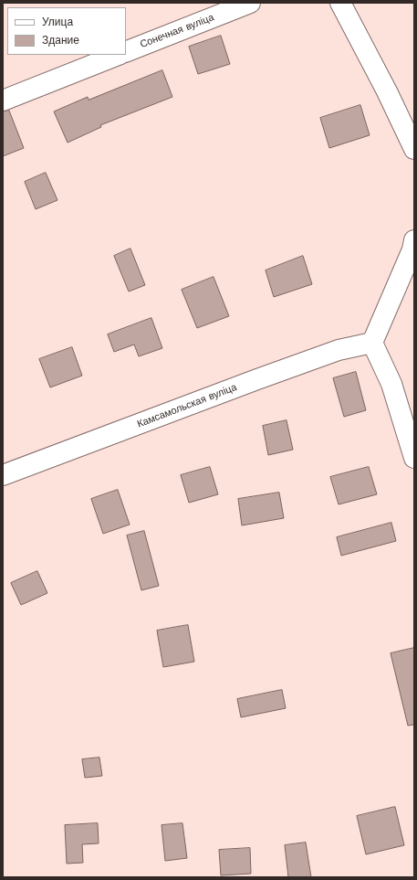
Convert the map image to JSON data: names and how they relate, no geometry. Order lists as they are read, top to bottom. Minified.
{"streets":{"street":["Сонечная вуліца","Камсамольская вуліца"]},"legend":["Улица","Здание"]}
